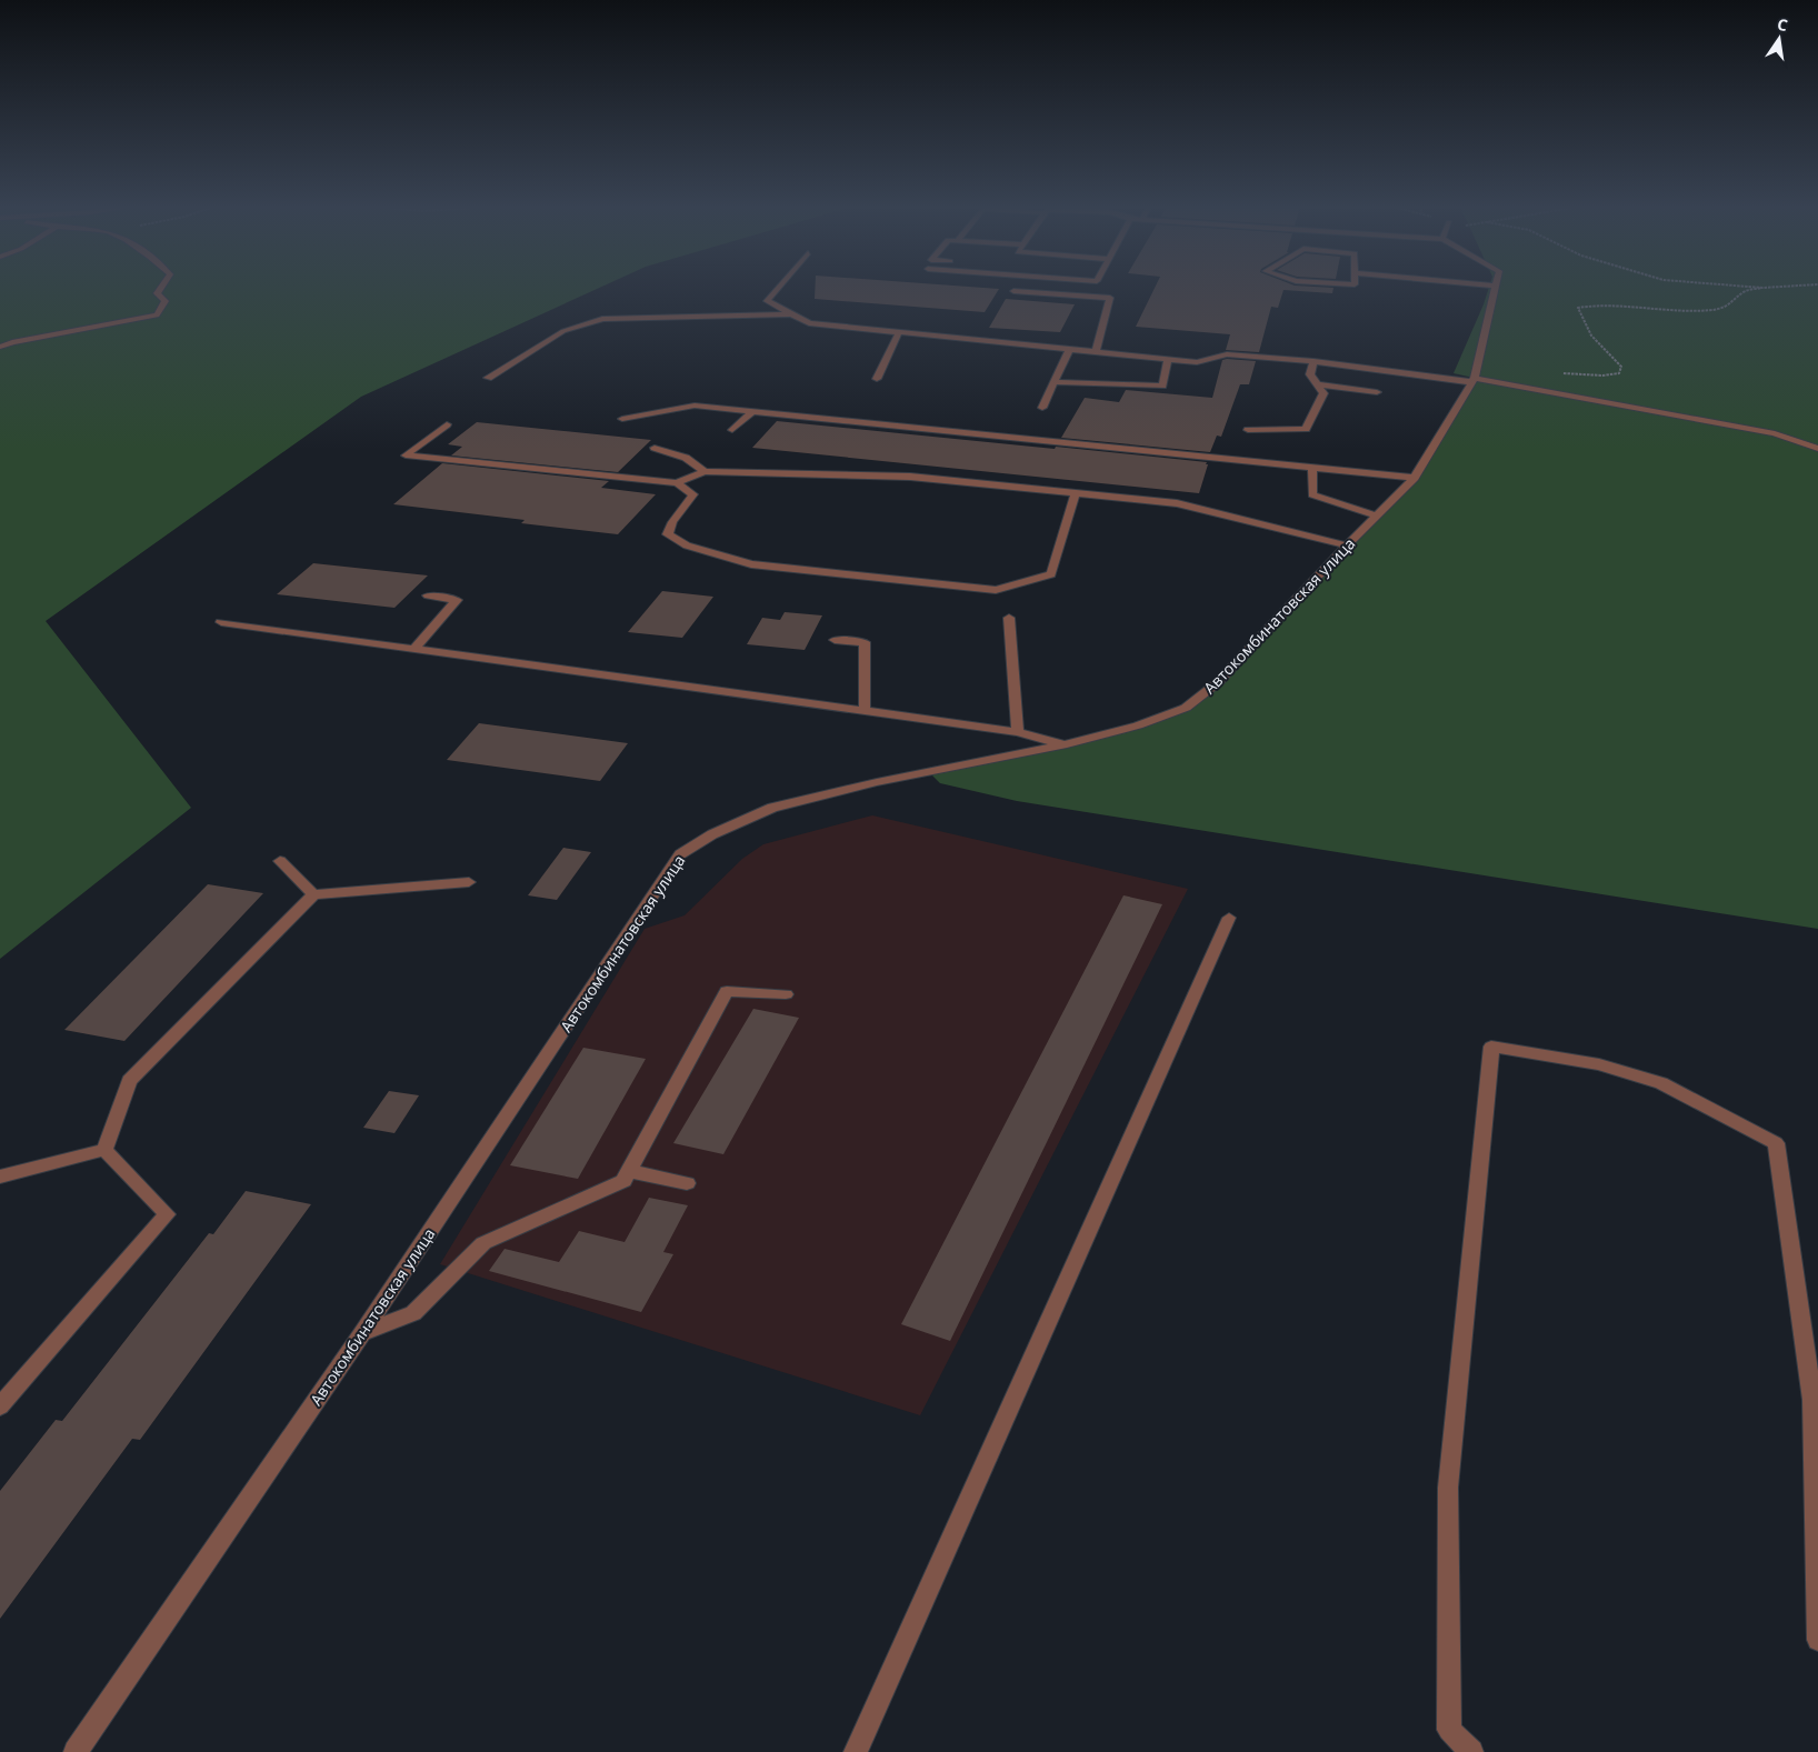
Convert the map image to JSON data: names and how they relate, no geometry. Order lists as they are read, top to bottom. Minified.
{"streets":{"street":["Автокомбинатовская улица"]},"north":"top"}
